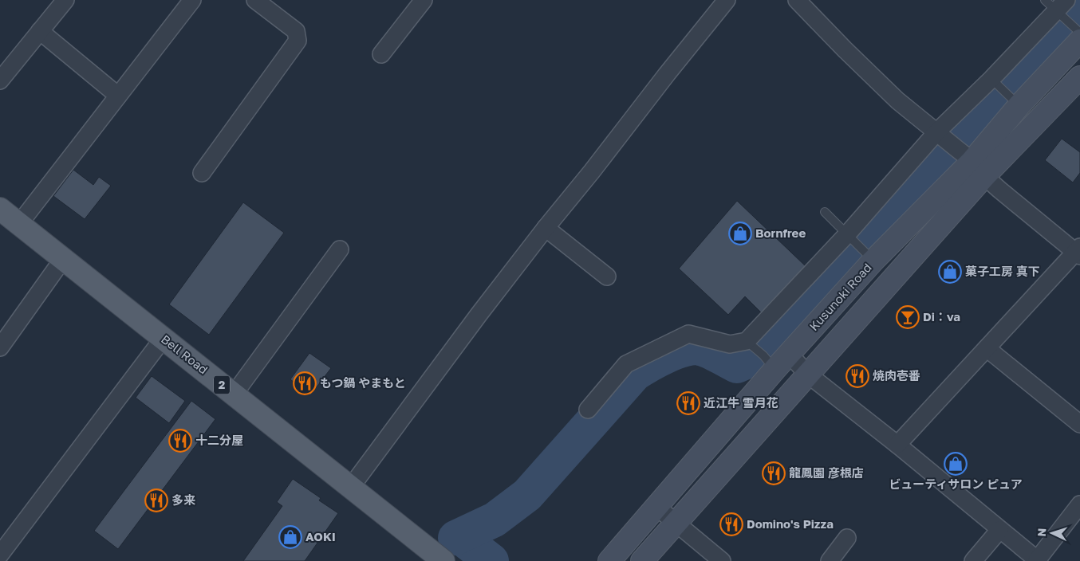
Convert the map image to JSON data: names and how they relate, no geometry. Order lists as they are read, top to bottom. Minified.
{"streets":{"main road":["Kusunoki Road","Bell Road","2"]},"places":{"shop":["Bornfree","菓子工房 真下","ビューティサロン ピュア","AOKI"],"bar":["Di：va"],"restaurant":["焼肉壱番","もつ鍋 やまもと","近江牛 雪月花","十二分屋","龍鳳園 彦根店","多来","Domino's Pizza"]},"north":"left"}
